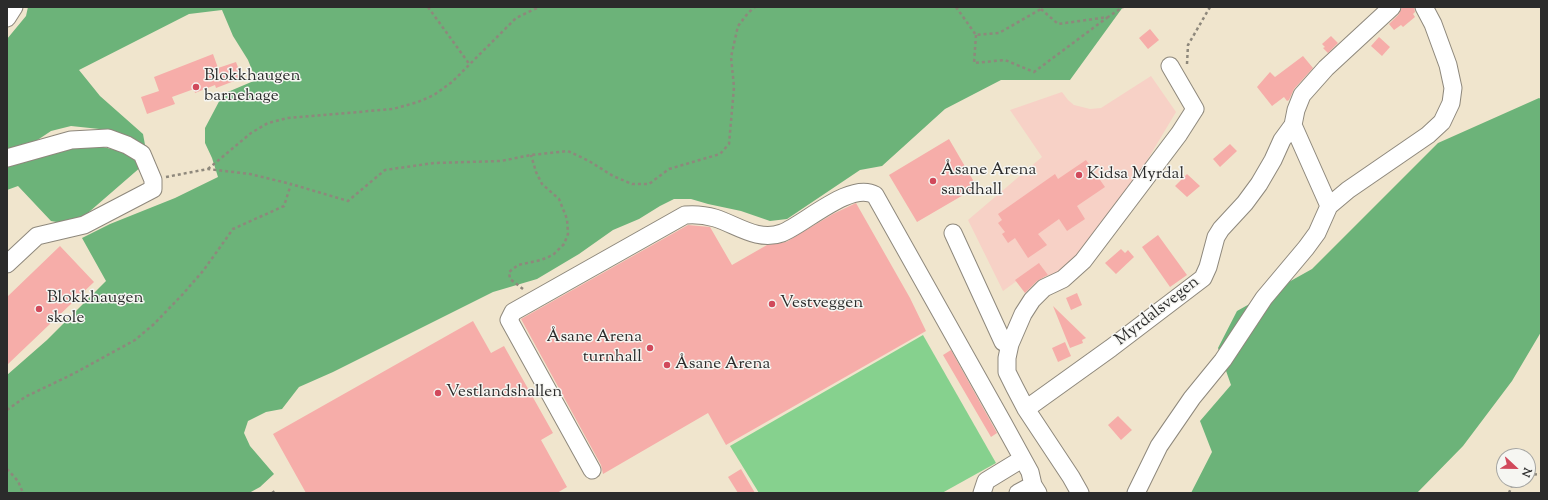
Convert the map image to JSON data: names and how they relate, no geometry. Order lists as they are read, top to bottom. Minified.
{"streets":{"street":["Myrdalsvegen"]},"places":["Blokkhaugen barnehage","Kidsa Myrdal","Åsane Arena sandhall","Vestveggen","Blokkhaugen skole","Åsane Arena turnhall","Åsane Arena","Vestlandshallen"],"north":"right"}
